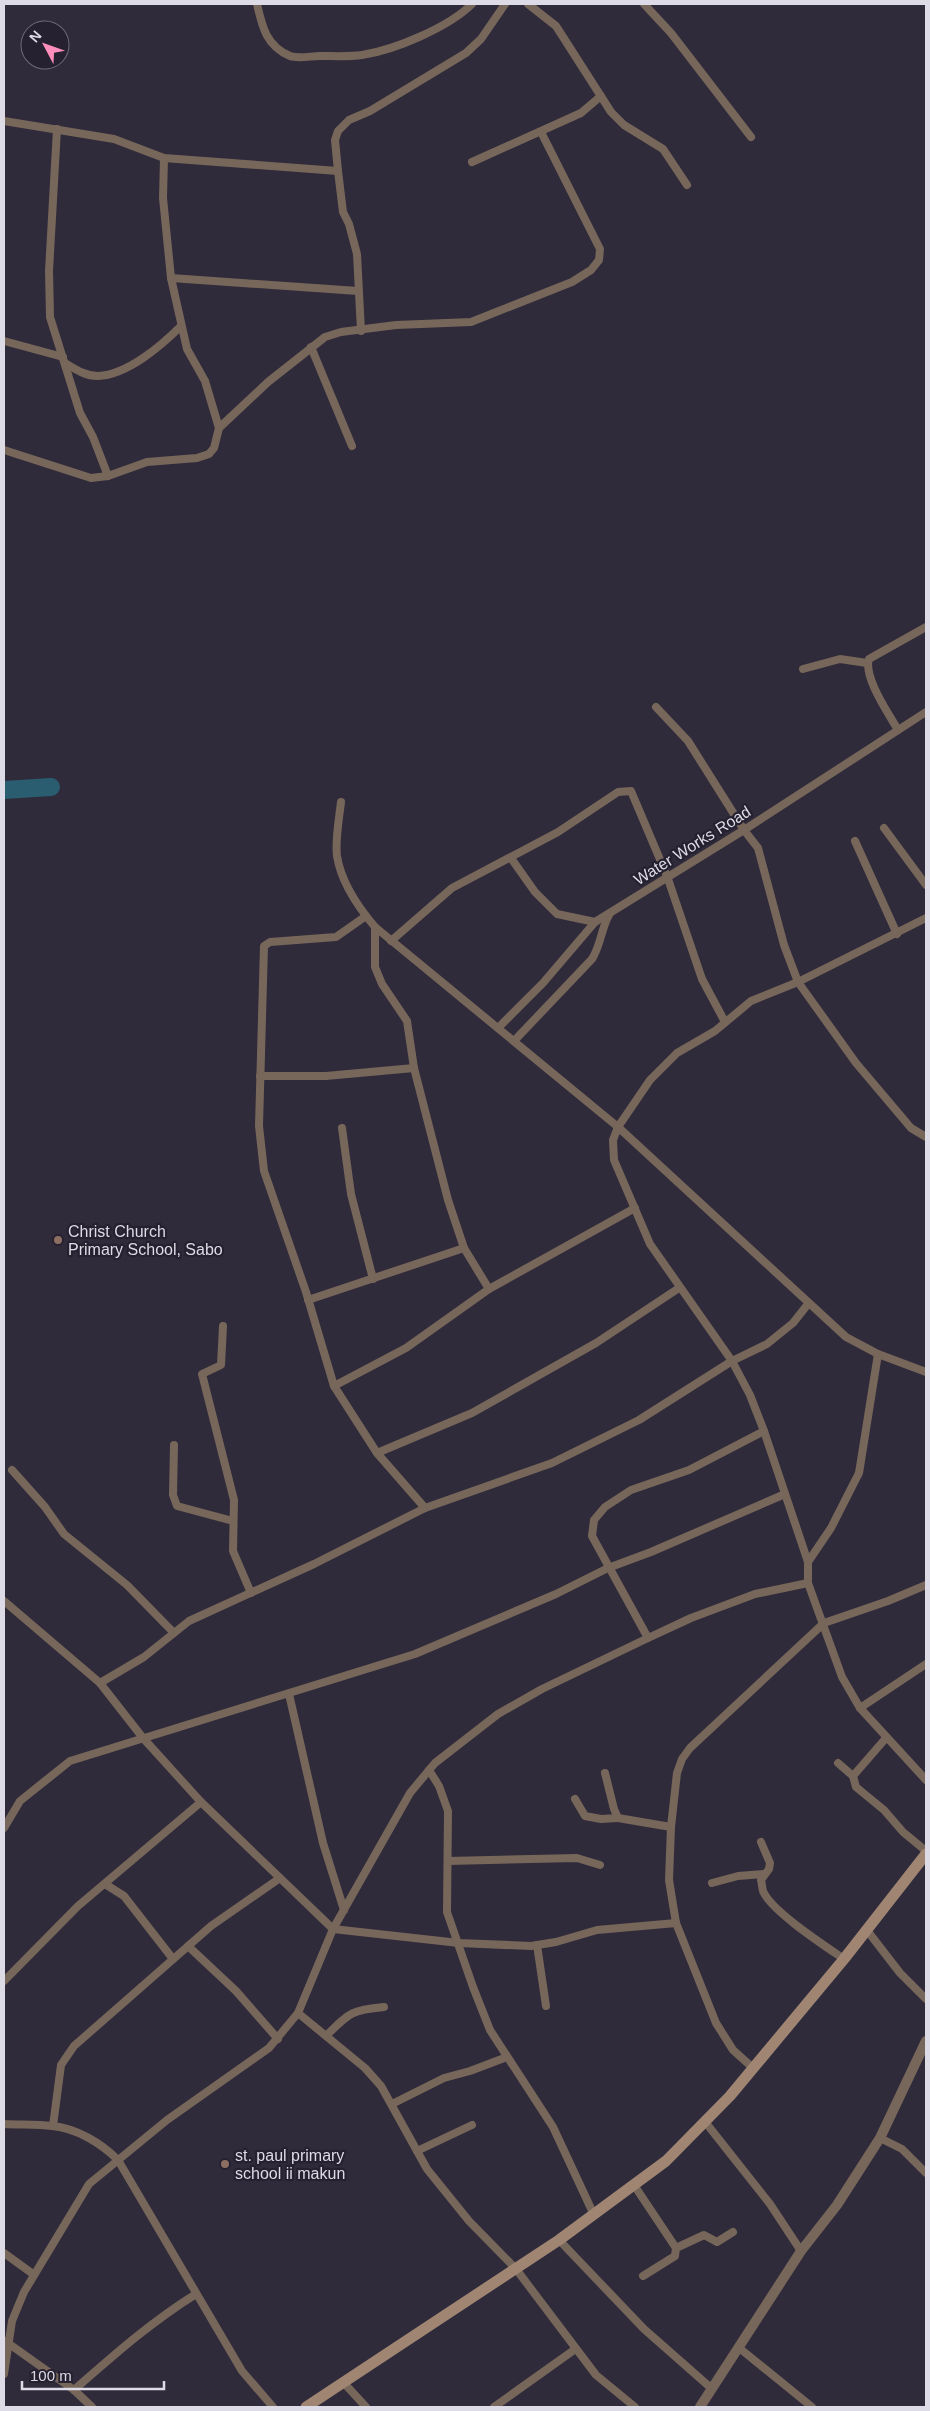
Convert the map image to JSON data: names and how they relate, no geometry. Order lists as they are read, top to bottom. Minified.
{"streets":{"street":["Water Works Road"]},"places":["Christ Church Primary School, Sabo","st. paul primary school ii makun"],"scale_bar":"100 m","north":"top left"}
